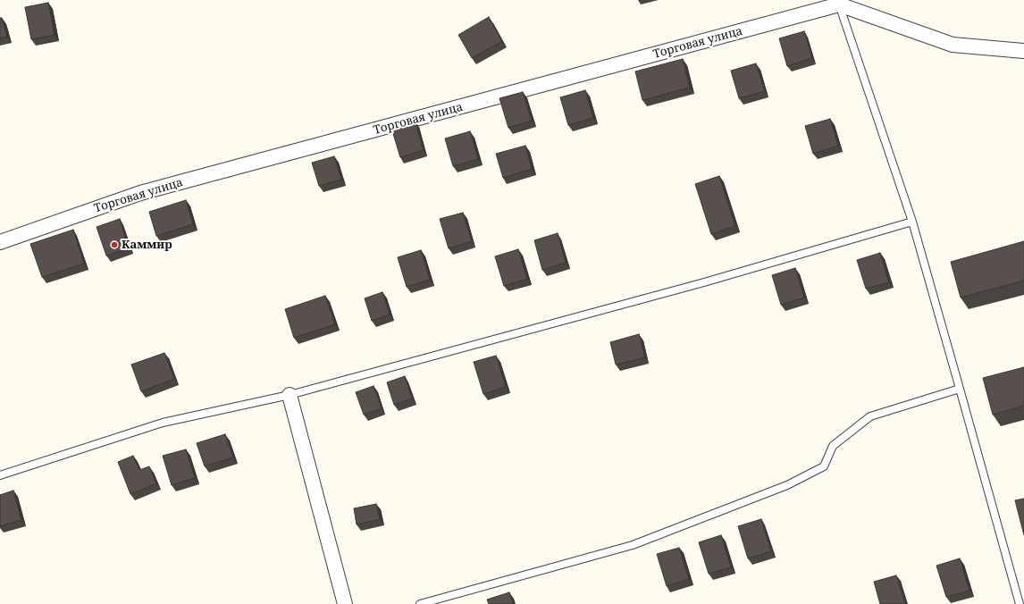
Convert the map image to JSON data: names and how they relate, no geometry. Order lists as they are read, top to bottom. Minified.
{"streets":{"street":["Торговая улица"]},"places":["Каммир"]}
